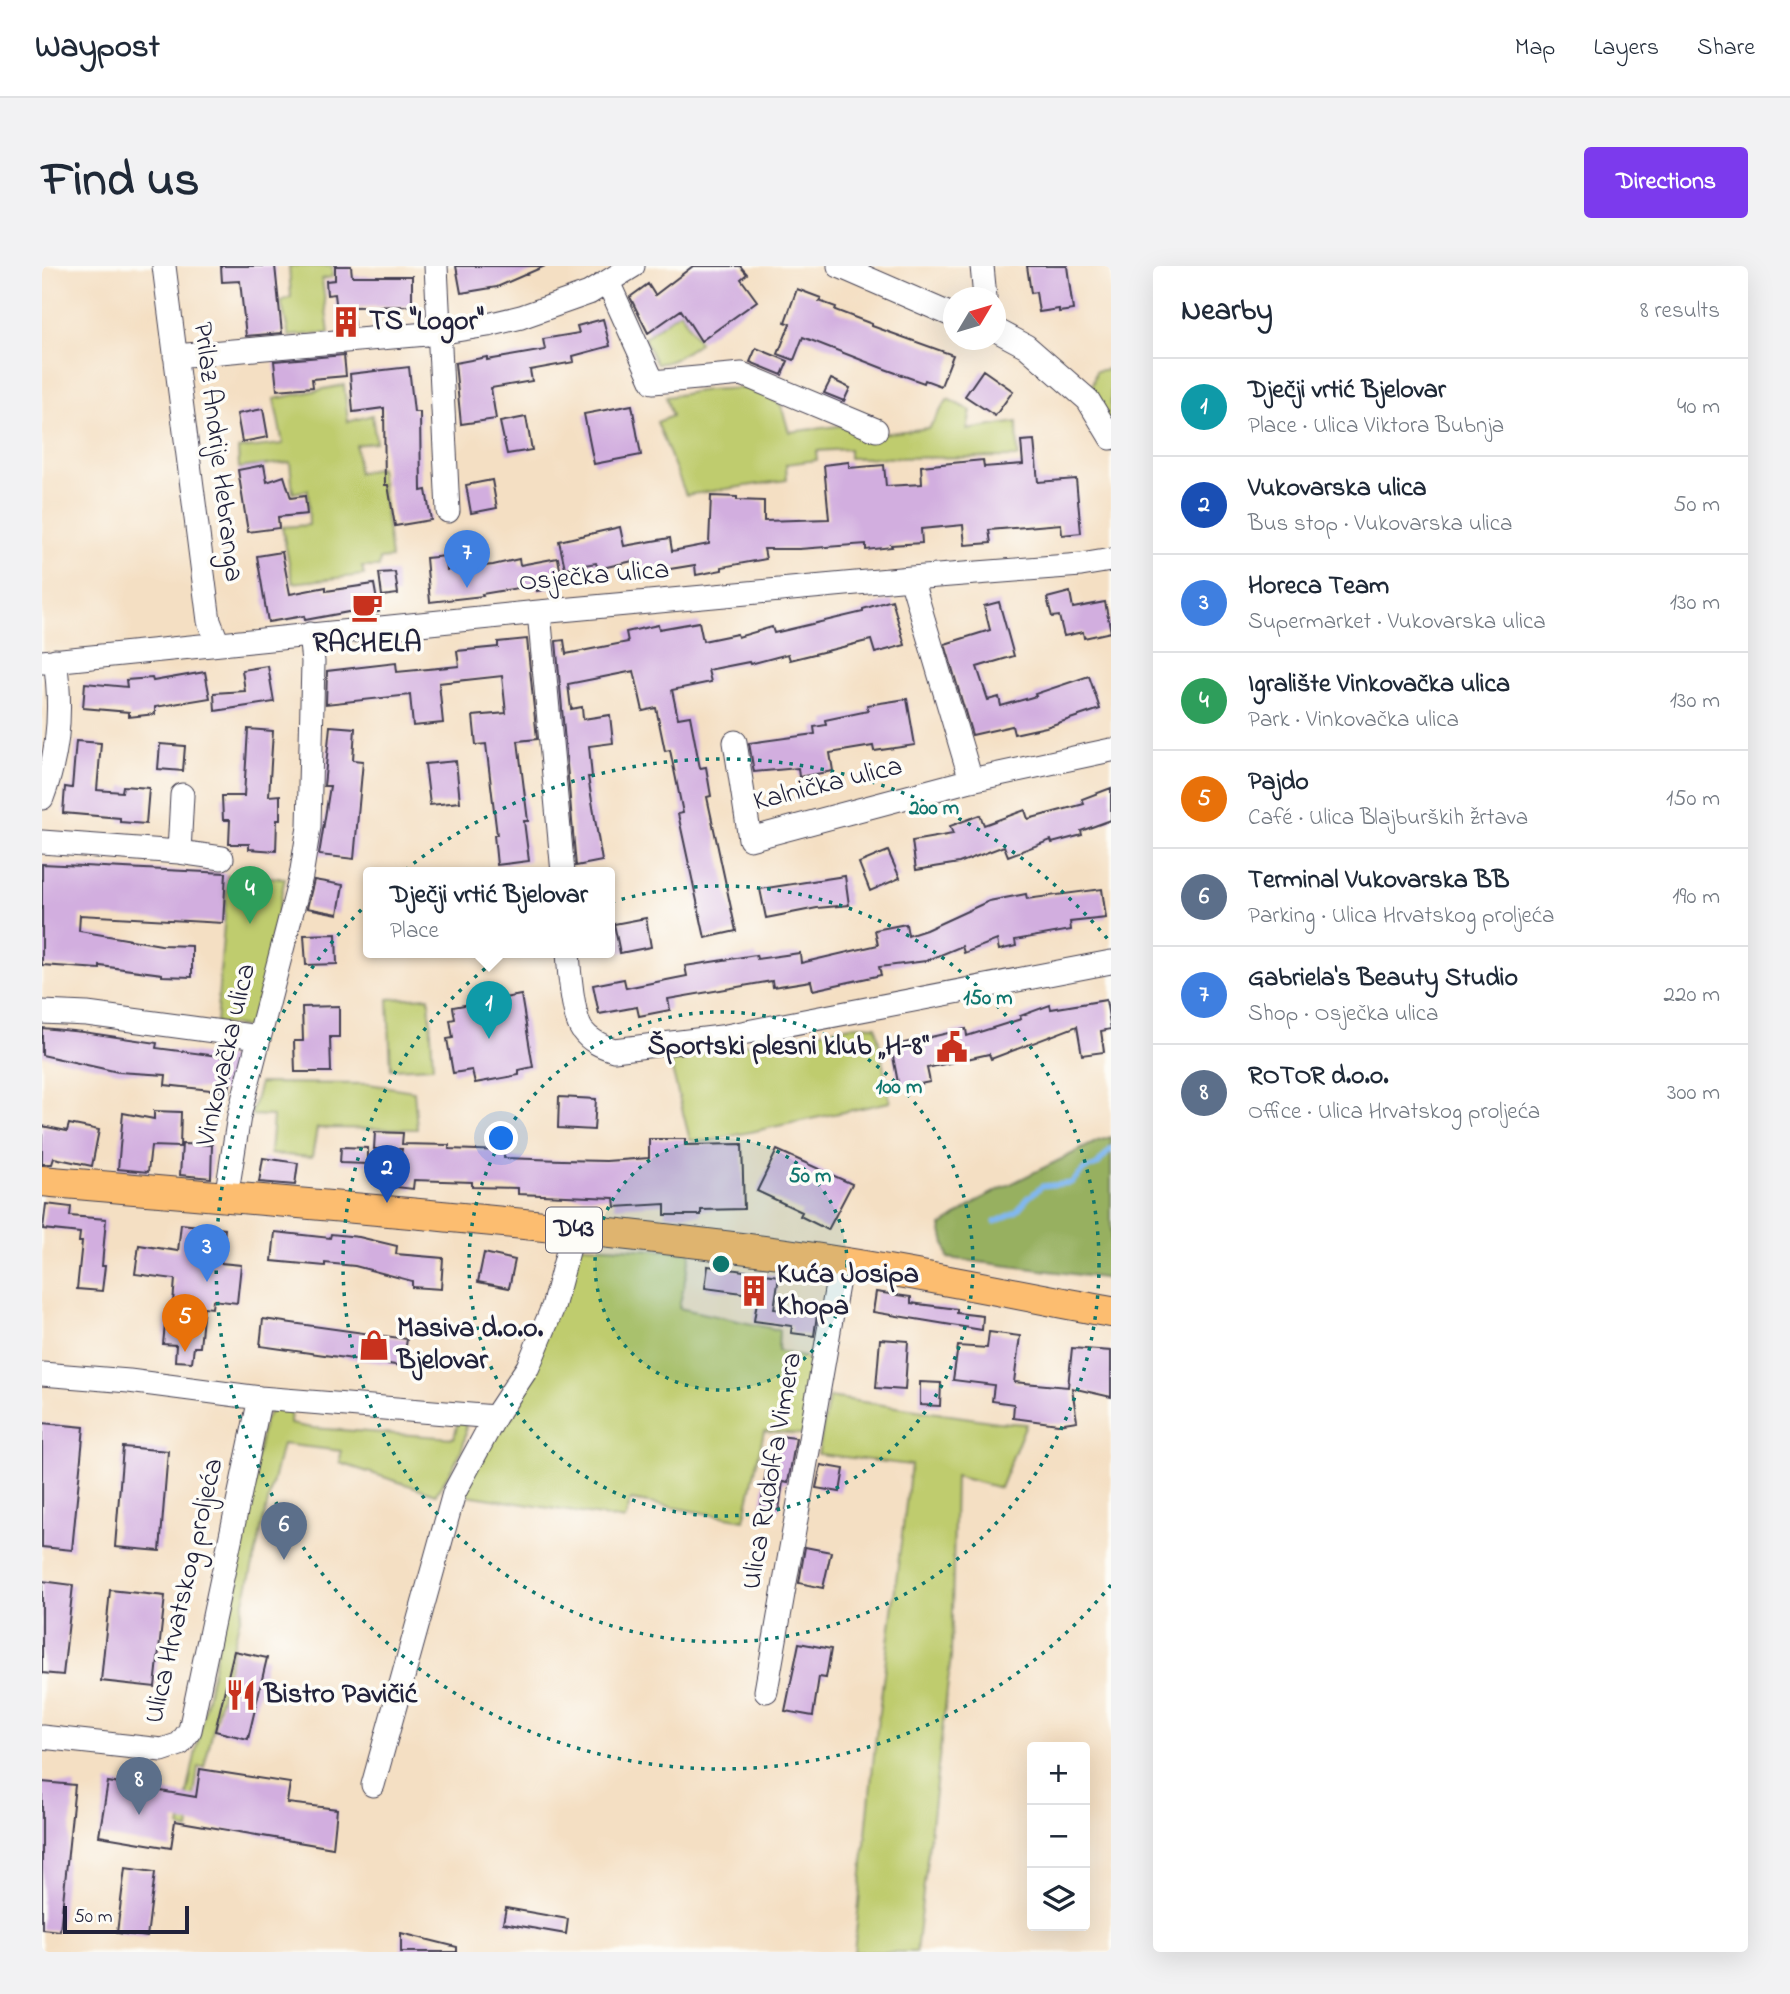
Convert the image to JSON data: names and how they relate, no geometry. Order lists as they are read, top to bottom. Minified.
{"streets":{"main road":["D43"],"street":["Prilaz Andrije Hebranga","Osječka ulica","Kalnička ulica","Vinkovačka ulica","Ulica Rudolfa Vimera","Ulica Hrvatskog proljeća"]},"crossings":[["Prilaz Andrije Hebranga","Osječka ulica"],["Osječka ulica","Vinkovačka ulica"],["Vinkovačka ulica","D43"],["D43","Ulica Rudolfa Vimera"]],"places":{"building":["TS \"Logor\"","Kuća Josipa Khopa"],"cafe":["RACHELA"],"public building":["Športski plesni klub „H-8“"],"shop":["Masiva d.o.o. Bjelovar"],"restaurant":["Bistro Pavičić"]},"scale_bar":"50 m","north":"top right","page":{"header":"Waypost","nav":["Map","Layers","Share"],"title":"Find us","buttons":"Directions","heading":["Nearby","8 results"],"list":[{"mark":"1","name":"Dječji vrtić Bjelovar","note":"Place · Ulica Viktora Bubnja","value":"40 m"},{"mark":"2","name":"Vukovarska ulica","note":"Bus stop · Vukovarska ulica","value":"50 m"},{"mark":"3","name":"Horeca Team","note":"Supermarket · Vukovarska ulica","value":"130 m"},{"mark":"4","name":"Igralište Vinkovačka ulica","note":"Park · Vinkovačka ulica","value":"130 m"},{"mark":"5","name":"Pajdo","note":"Café · Ulica Blajburških žrtava","value":"150 m"},{"mark":"6","name":"Terminal Vukovarska BB","note":"Parking · Ulica Hrvatskog proljeća","value":"190 m"},{"mark":"7","name":"Gabriela's Beauty Studio","note":"Shop · Osječka ulica","value":"220 m"},{"mark":"8","name":"ROTOR d.o.o.","note":"Office · Ulica Hrvatskog proljeća","value":"300 m"}],"pins":["7","4","1","2","3","5","6","8"],"popup":["Dječji vrtić Bjelovar","Place"],"map_buttons":["+","−"],"scale":"50 m"},"rings":["200 m","150 m","100 m","50 m"]}
